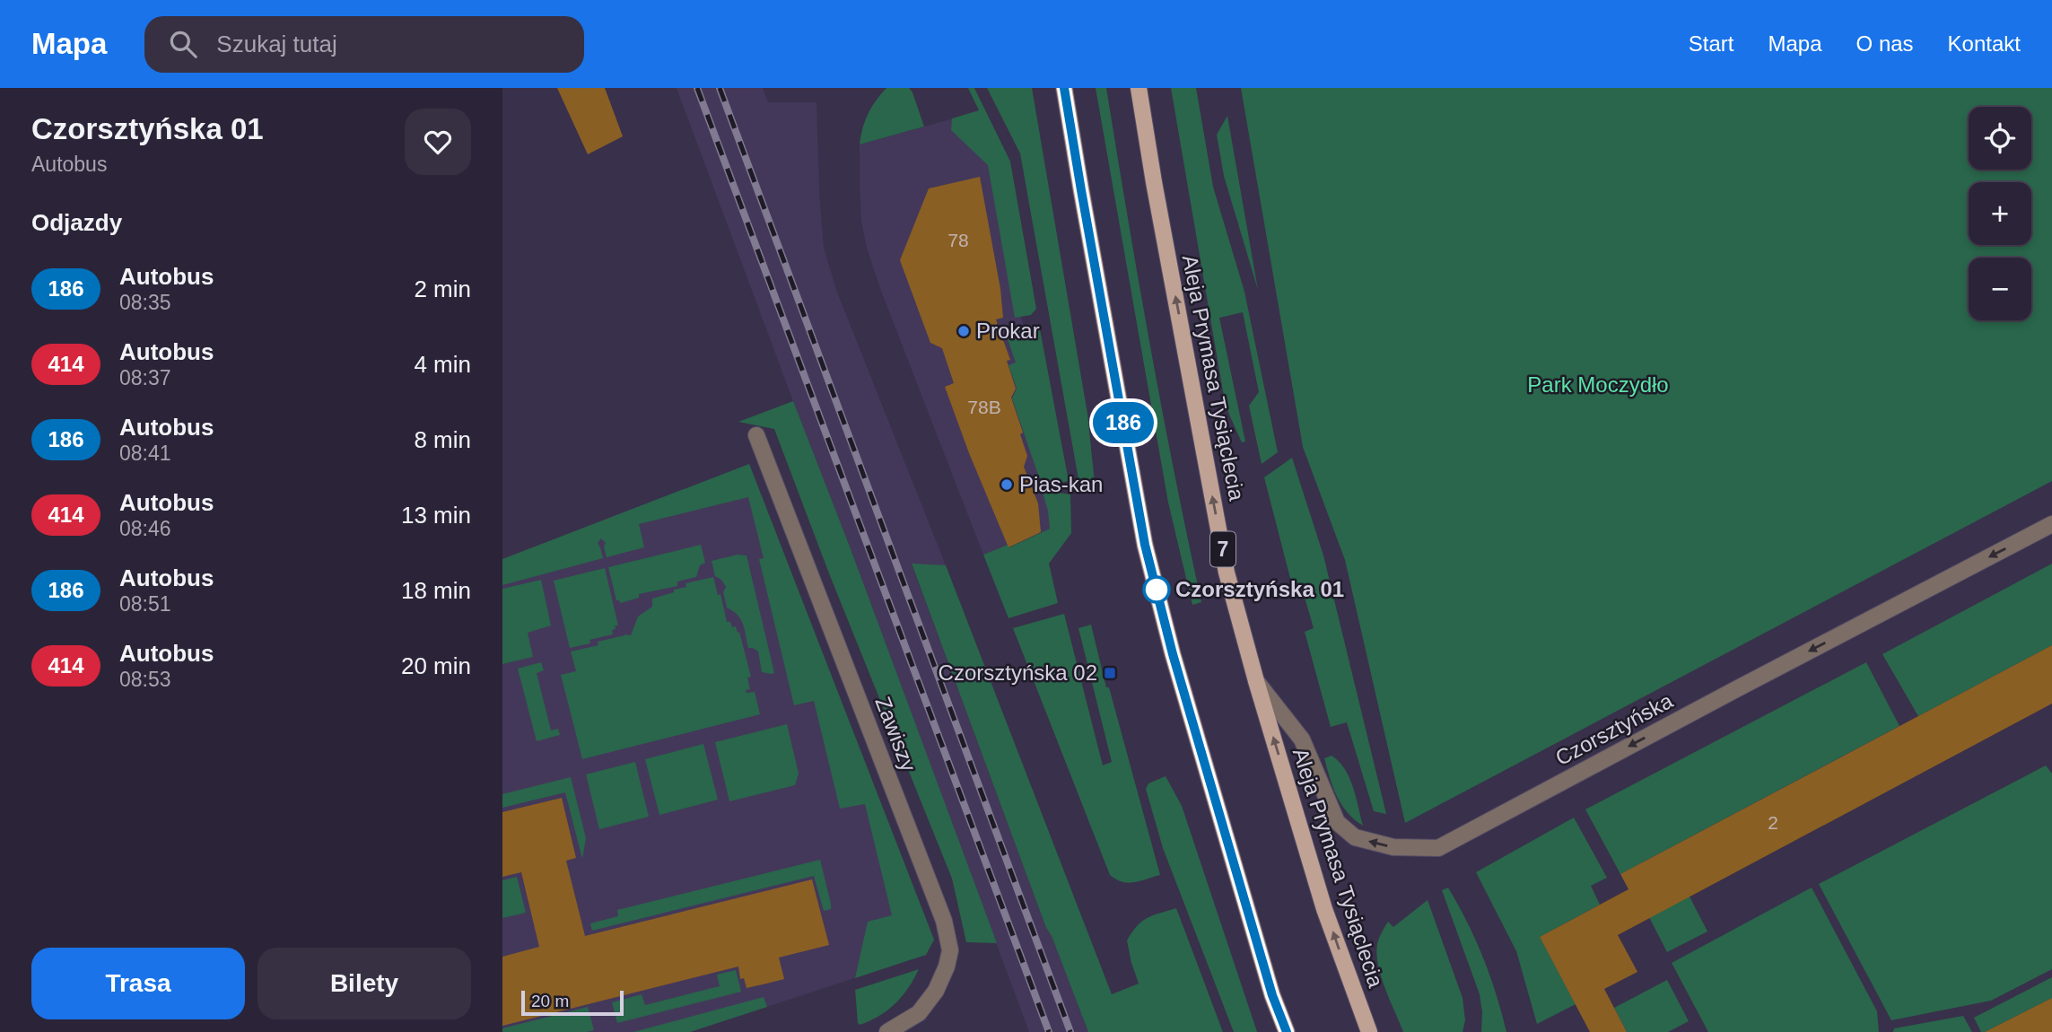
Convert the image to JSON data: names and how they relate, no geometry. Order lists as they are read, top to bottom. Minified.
{"streets":{"main road":["Aleja Prymasa Tysiąclecia","7"],"street":["Czorsztyńska","Zawiszy"]},"crossings":[["Aleja Prymasa Tysiąclecia","Czorsztyńska"]],"one_way":["Czorsztyńska"],"parks":["Park Moczydło"],"places":{"other":["Prokar","Pias-kan","Czorsztyńska 01"],"transit":["Czorsztyńska 02"]},"lines":["bus line 186"],"house_numbers":["78","78B","2"],"scale_bar":"20 m","page":{"header":"Mapa","search":"Szukaj tutaj","nav":["Start","Mapa","O nas","Kontakt"],"heading":[["Czorsztyńska 01","Autobus"],"Odjazdy"],"on_map":"186","map_buttons":["+","−"],"list":[{"mark":"186","name":"Autobus","note":"08:35","value":"2 min"},{"mark":"414","name":"Autobus","note":"08:37","value":"4 min"},{"mark":"186","name":"Autobus","note":"08:41","value":"8 min"},{"mark":"414","name":"Autobus","note":"08:46","value":"13 min"},{"mark":"186","name":"Autobus","note":"08:51","value":"18 min"},{"mark":"414","name":"Autobus","note":"08:53","value":"20 min"}],"buttons":["Trasa","Bilety"],"scale":"20 m"}}
